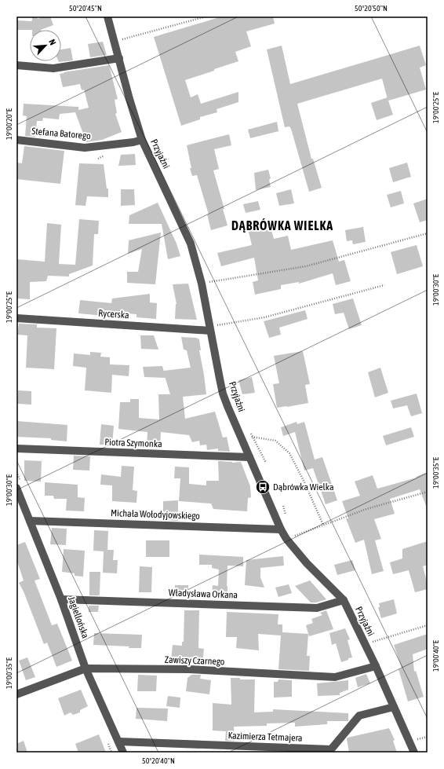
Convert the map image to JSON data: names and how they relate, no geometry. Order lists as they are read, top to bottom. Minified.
{"streets":{"street":["Stefana Batorego","Przyjaźni","Rycerska","Piotra Szymonka","Michała Wołodyjowskiego","Władysława Orkana","Jagiellońska","Zawiszy Czarnego","Kazimierza Tetmajera"]},"crossings":[["Stefana Batorego","Przyjaźni"],["Przyjaźni","Rycerska"],["Przyjaźni","Piotra Szymonka"],["Przyjaźni","Michała Wołodyjowskiego"],["Przyjaźni","Władysława Orkana"],["Przyjaźni","Zawiszy Czarnego"],["Przyjaźni","Kazimierza Tetmajera"],["Michała Wołodyjowskiego","Jagiellońska"],["Władysława Orkana","Jagiellońska"],["Jagiellońska","Zawiszy Czarnego"],["Jagiellońska","Kazimierza Tetmajera"]],"districts":["DĄBRÓWKA WIELKA"],"places":{"bus stop":["Dąbrówka Wielka"]},"north":"top right","coordinates":["50°20'45\"N","50°20'50\"N","19°00'25\"E","19°00'20\"E","19°00'30\"E","19°00'35\"E","19°00'40\"E","50°20'40\"N"]}
